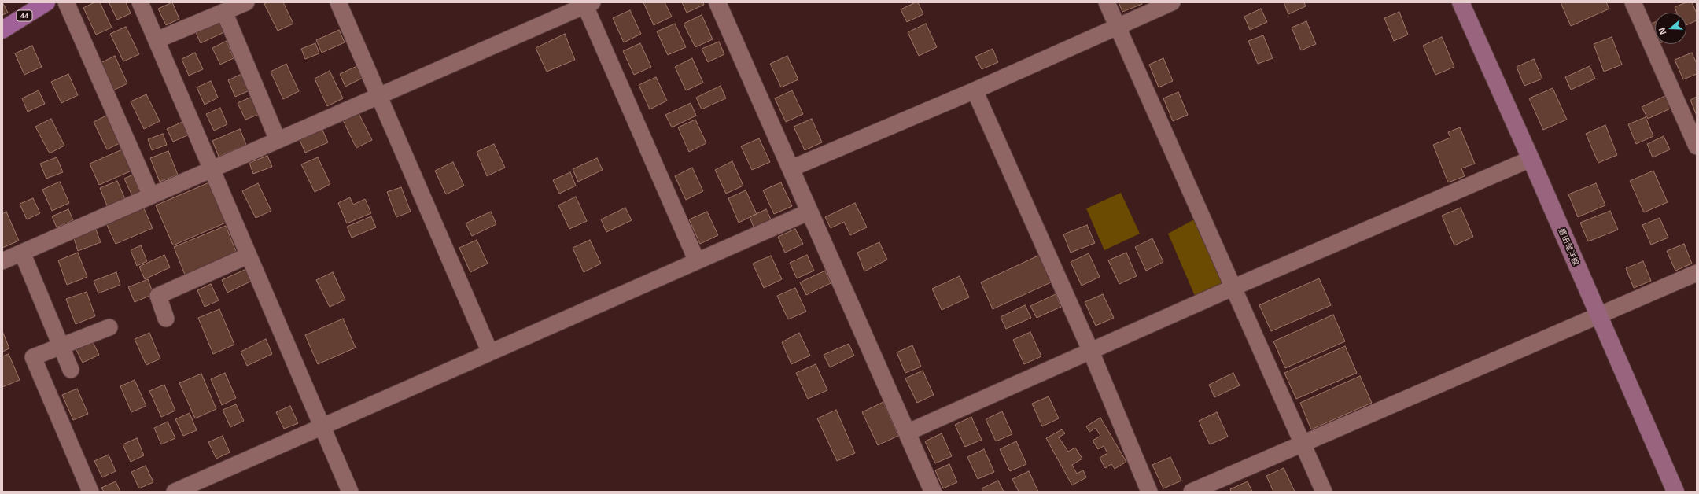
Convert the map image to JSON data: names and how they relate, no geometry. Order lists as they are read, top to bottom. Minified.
{"streets":{"main road":["44","豊田竜洋線"]},"north":"left"}
